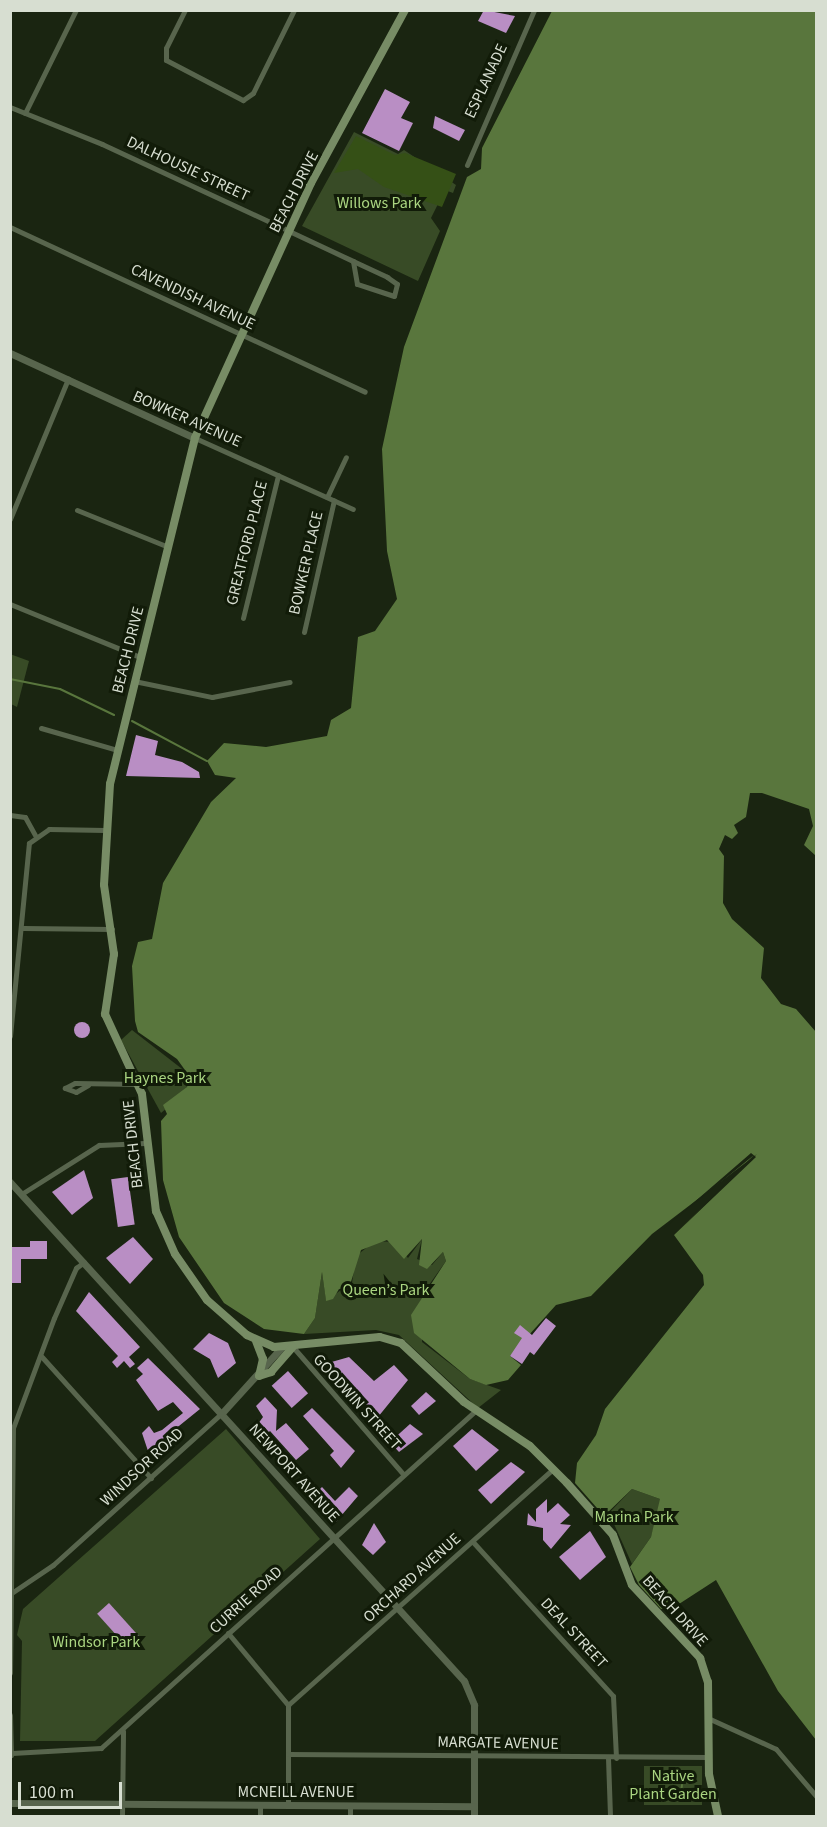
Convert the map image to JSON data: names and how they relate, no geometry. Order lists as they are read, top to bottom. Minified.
{"streets":{"main road":["BEACH DRIVE"],"street":["ESPLANADE","DALHOUSIE STREET","CAVENDISH AVENUE","BOWKER AVENUE","GREATFORD PLACE","BOWKER PLACE","GOODWIN STREET","WINDSOR ROAD","NEWPORT AVENUE","ORCHARD AVENUE","CURRIE ROAD","DEAL STREET","MARGATE AVENUE","MCNEILL AVENUE"]},"crossings":[["DALHOUSIE STREET","BEACH DRIVE"],["BEACH DRIVE","CAVENDISH AVENUE"],["BEACH DRIVE","BOWKER AVENUE"],["BEACH DRIVE","GOODWIN STREET"],["BEACH DRIVE","WINDSOR ROAD"],["BEACH DRIVE","ORCHARD AVENUE"],["BEACH DRIVE","CURRIE ROAD"],["BEACH DRIVE","MARGATE AVENUE"],["BOWKER AVENUE","GREATFORD PLACE"],["BOWKER AVENUE","BOWKER PLACE"],["GOODWIN STREET","CURRIE ROAD"],["WINDSOR ROAD","NEWPORT AVENUE"],["NEWPORT AVENUE","ORCHARD AVENUE"],["NEWPORT AVENUE","CURRIE ROAD"],["NEWPORT AVENUE","MARGATE AVENUE"],["NEWPORT AVENUE","MCNEILL AVENUE"],["ORCHARD AVENUE","DEAL STREET"],["DEAL STREET","MARGATE AVENUE"]],"parks":["Willows Park","Haynes Park","Queen’s Park","Marina Park","Windsor Park","Native Plant Garden"],"scale_bar":"100 m"}
